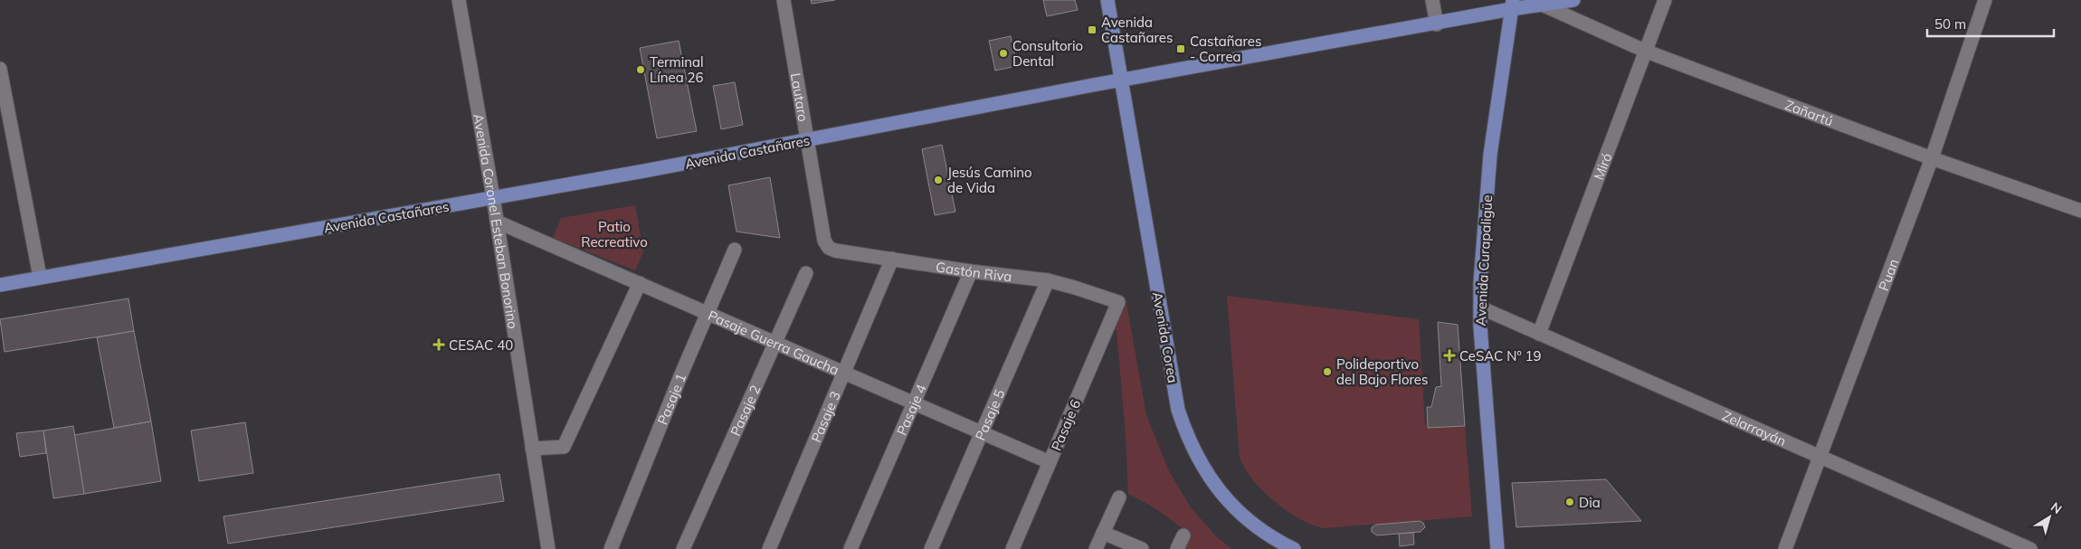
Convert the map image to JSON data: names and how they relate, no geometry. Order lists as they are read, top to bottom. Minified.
{"streets":{"main road":["Avenida Castañares","Avenida Curapaligüe","Avenida Corea"],"street":["Lautaro","Zañartú","Miró","Avenida Coronel Esteban Bonorino","Gastón Riva","Puan","Pasaje Guerra Gaucha","Pasaje 1","Pasaje 4","Pasaje 2","Pasaje 5","Pasaje 3","Pasaje 6","Zelarrayán"]},"crossings":[["Lautaro","Avenida Castañares"],["Lautaro","Gastón Riva"],["Zañartú","Avenida Castañares"],["Zañartú","Miró"],["Zañartú","Puan"],["Avenida Castañares","Avenida Coronel Esteban Bonorino"],["Avenida Castañares","Avenida Curapaligüe"],["Avenida Castañares","Avenida Corea"],["Miró","Zelarrayán"],["Avenida Coronel Esteban Bonorino","Pasaje Guerra Gaucha"],["Avenida Curapaligüe","Zelarrayán"],["Gastón Riva","Pasaje 4"],["Gastón Riva","Pasaje 5"],["Gastón Riva","Pasaje 3"],["Gastón Riva","Pasaje 6"],["Puan","Zelarrayán"],["Pasaje Guerra Gaucha","Pasaje 1"],["Pasaje Guerra Gaucha","Pasaje 4"],["Pasaje Guerra Gaucha","Pasaje 2"],["Pasaje Guerra Gaucha","Pasaje 5"],["Pasaje Guerra Gaucha","Pasaje 3"],["Pasaje Guerra Gaucha","Pasaje 6"]],"parks":["Patio Recreativo"],"places":{"transit":["Avenida Castañares","Castañares - Correa"],"other":["Consultorio Dental","Terminal Línea 26","Jesús Camino de Vida","Polideportivo del Bajo Flores","Dia"],"health":["CESAC 40","CeSAC Nº 19"]},"scale_bar":"50 m","north":"top right"}
